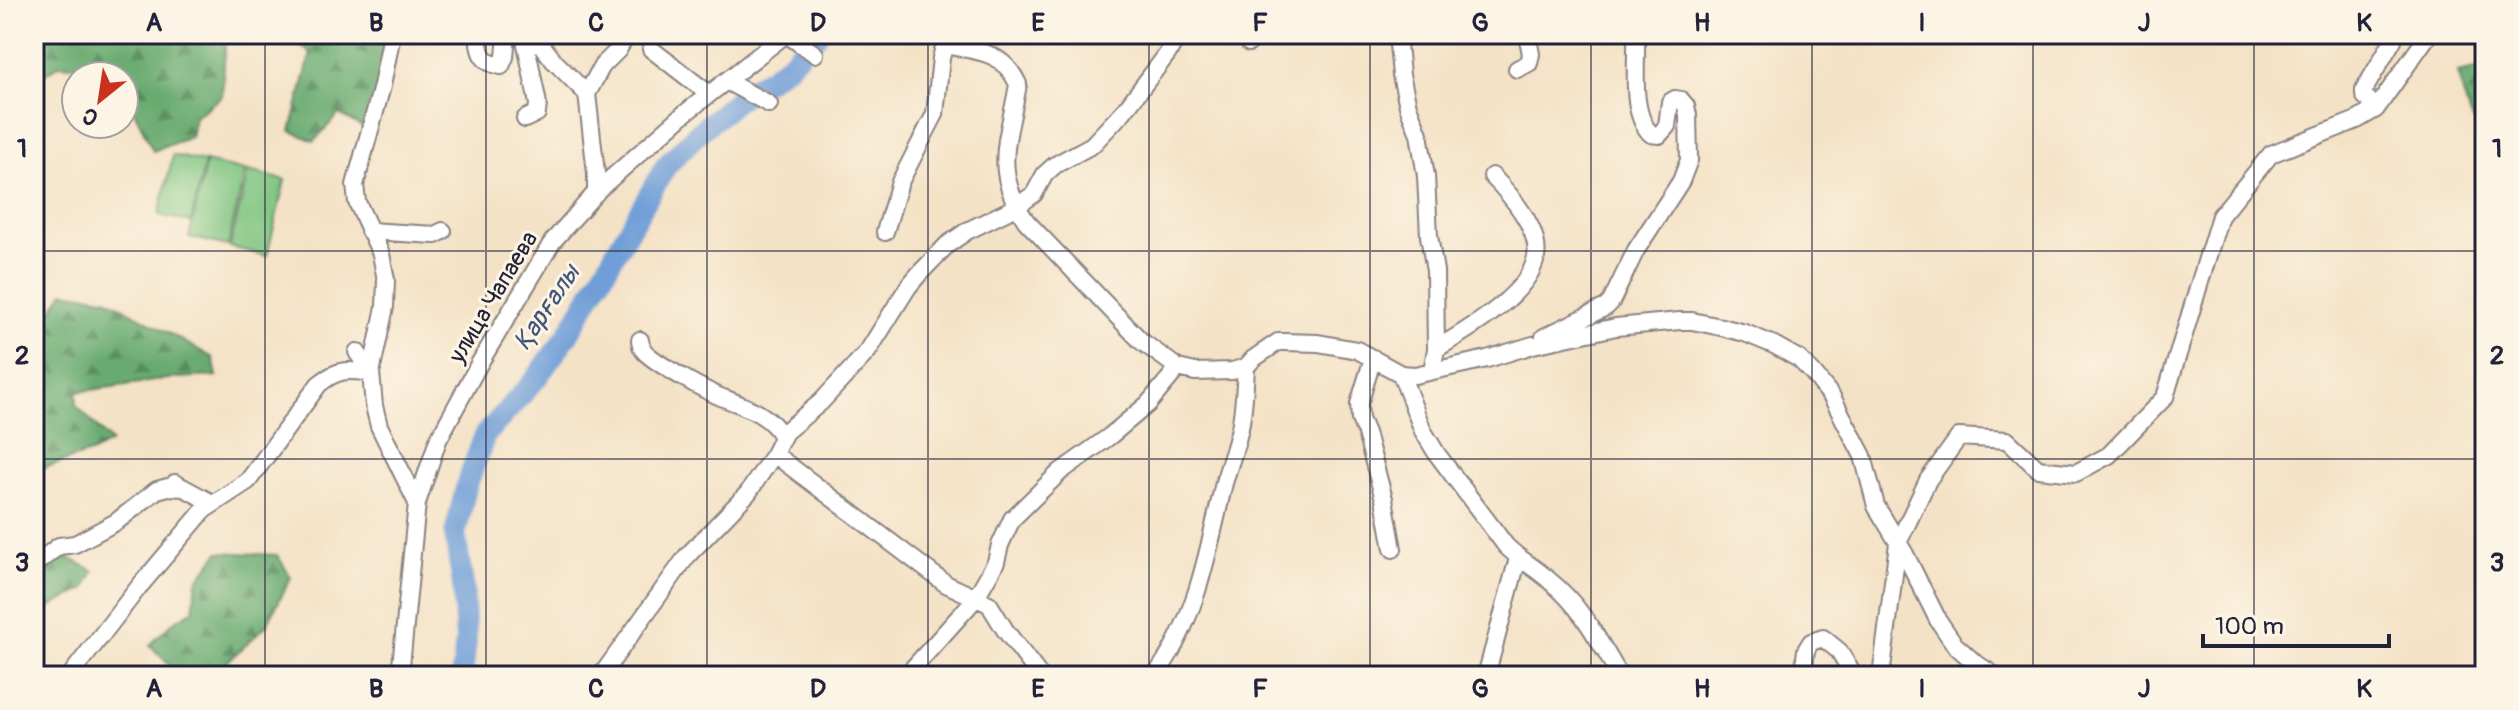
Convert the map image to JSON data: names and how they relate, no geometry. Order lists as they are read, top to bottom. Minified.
{"streets":{"street":["улица Чапаева"]},"water":["Қарғалы"],"scale_bar":"100 m","north":"bottom left","grid":{"columns":["A","B","C","D","E","F","G","H","I","J","K"],"rows":["1","2","3"]}}
